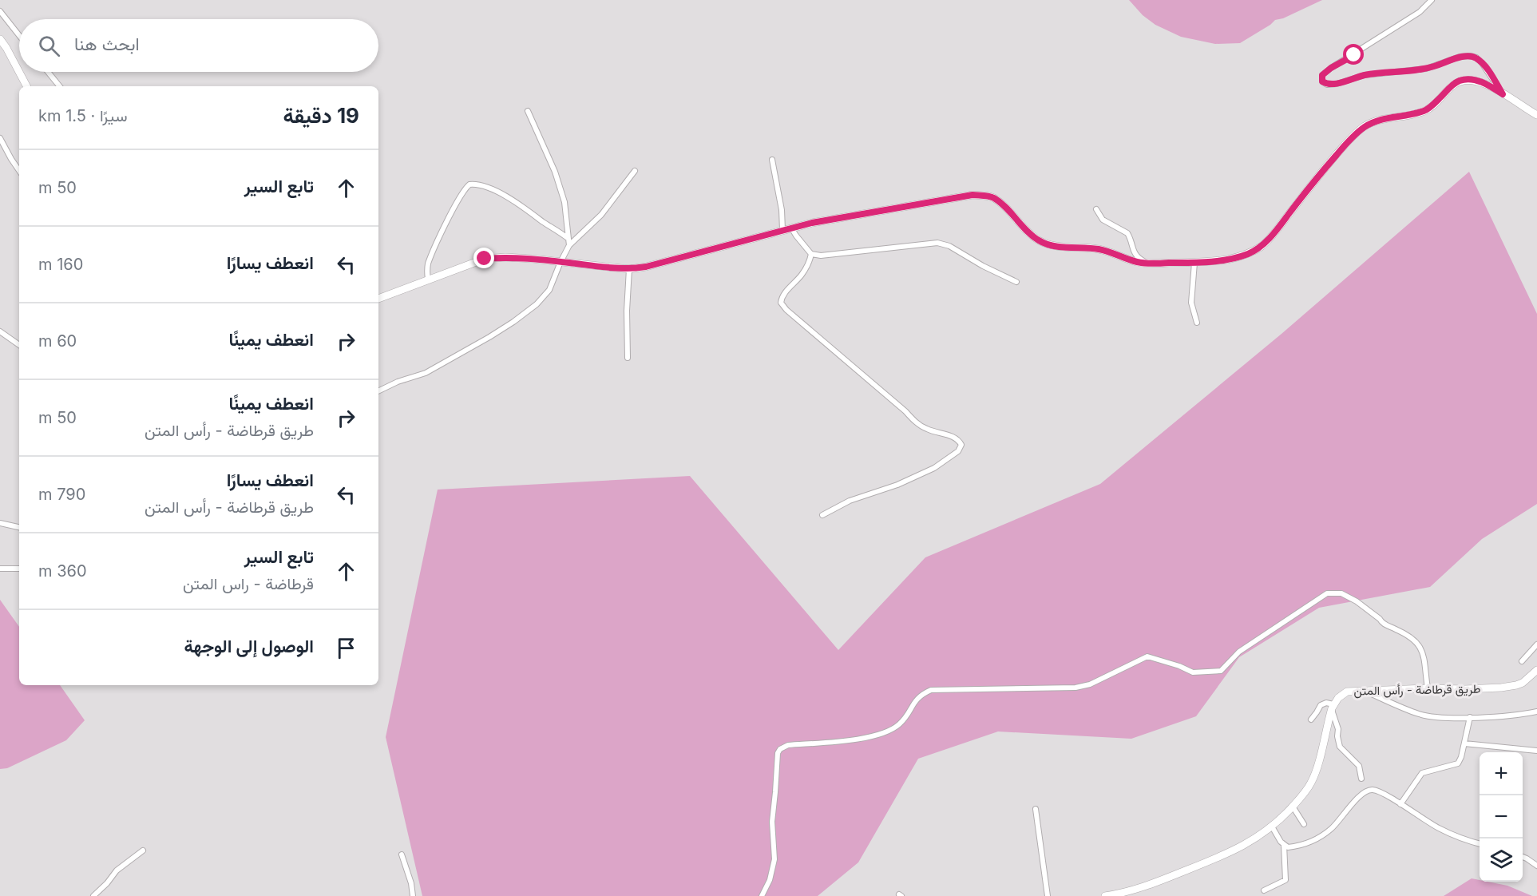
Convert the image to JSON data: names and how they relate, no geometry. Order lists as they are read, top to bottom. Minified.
{"streets":{"main road":["طريق قرطاضة - رأس المتن"]},"page":{"search":"ابحث هنا","heading":["19 دقيقة","سيرًا · 1.5 km"],"list":[["تابع السير","50 m"],["انعطف يسارًا","160 m"],["انعطف يمينًا","60 m"],["انعطف يمينًا","طريق قرطاضة - رأس المتن","50 m"],["انعطف يسارًا","طريق قرطاضة - رأس المتن","790 m"],["تابع السير","قرطاضة - راس المتن","360 m"],"الوصول إلى الوجهة"],"map_buttons":["+","−"]}}
